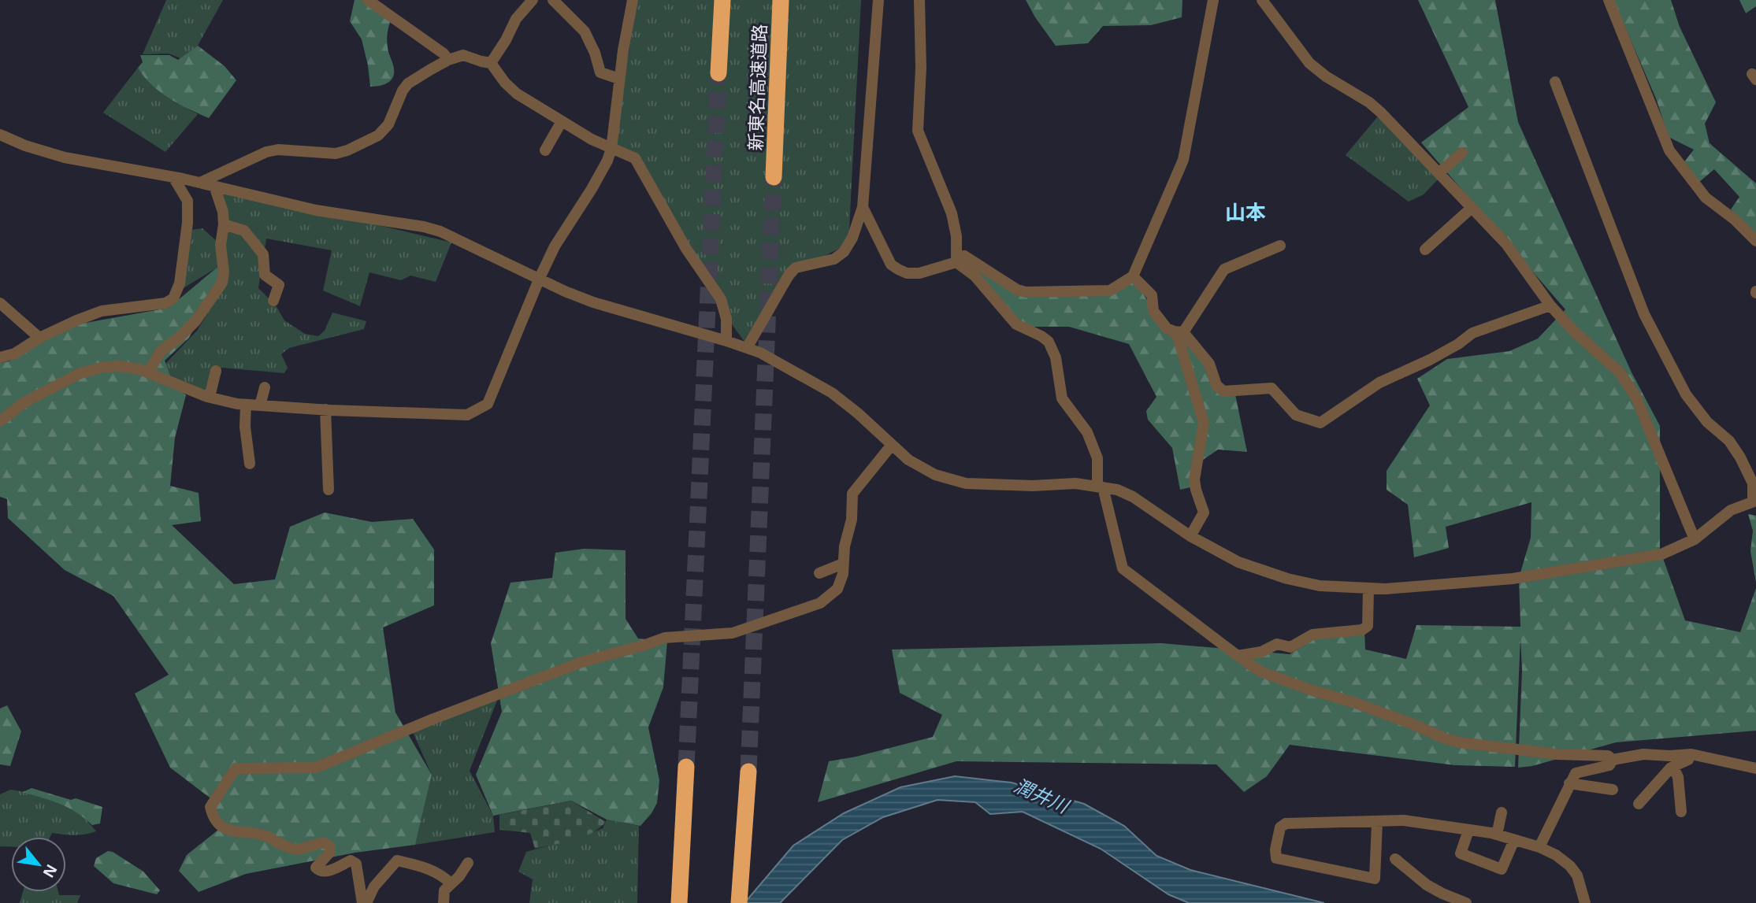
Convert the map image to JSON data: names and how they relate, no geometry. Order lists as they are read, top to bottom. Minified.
{"streets":{"highway":["新東名高速道路"]},"districts":["山本"],"water":["潤井川"],"north":"bottom right"}
